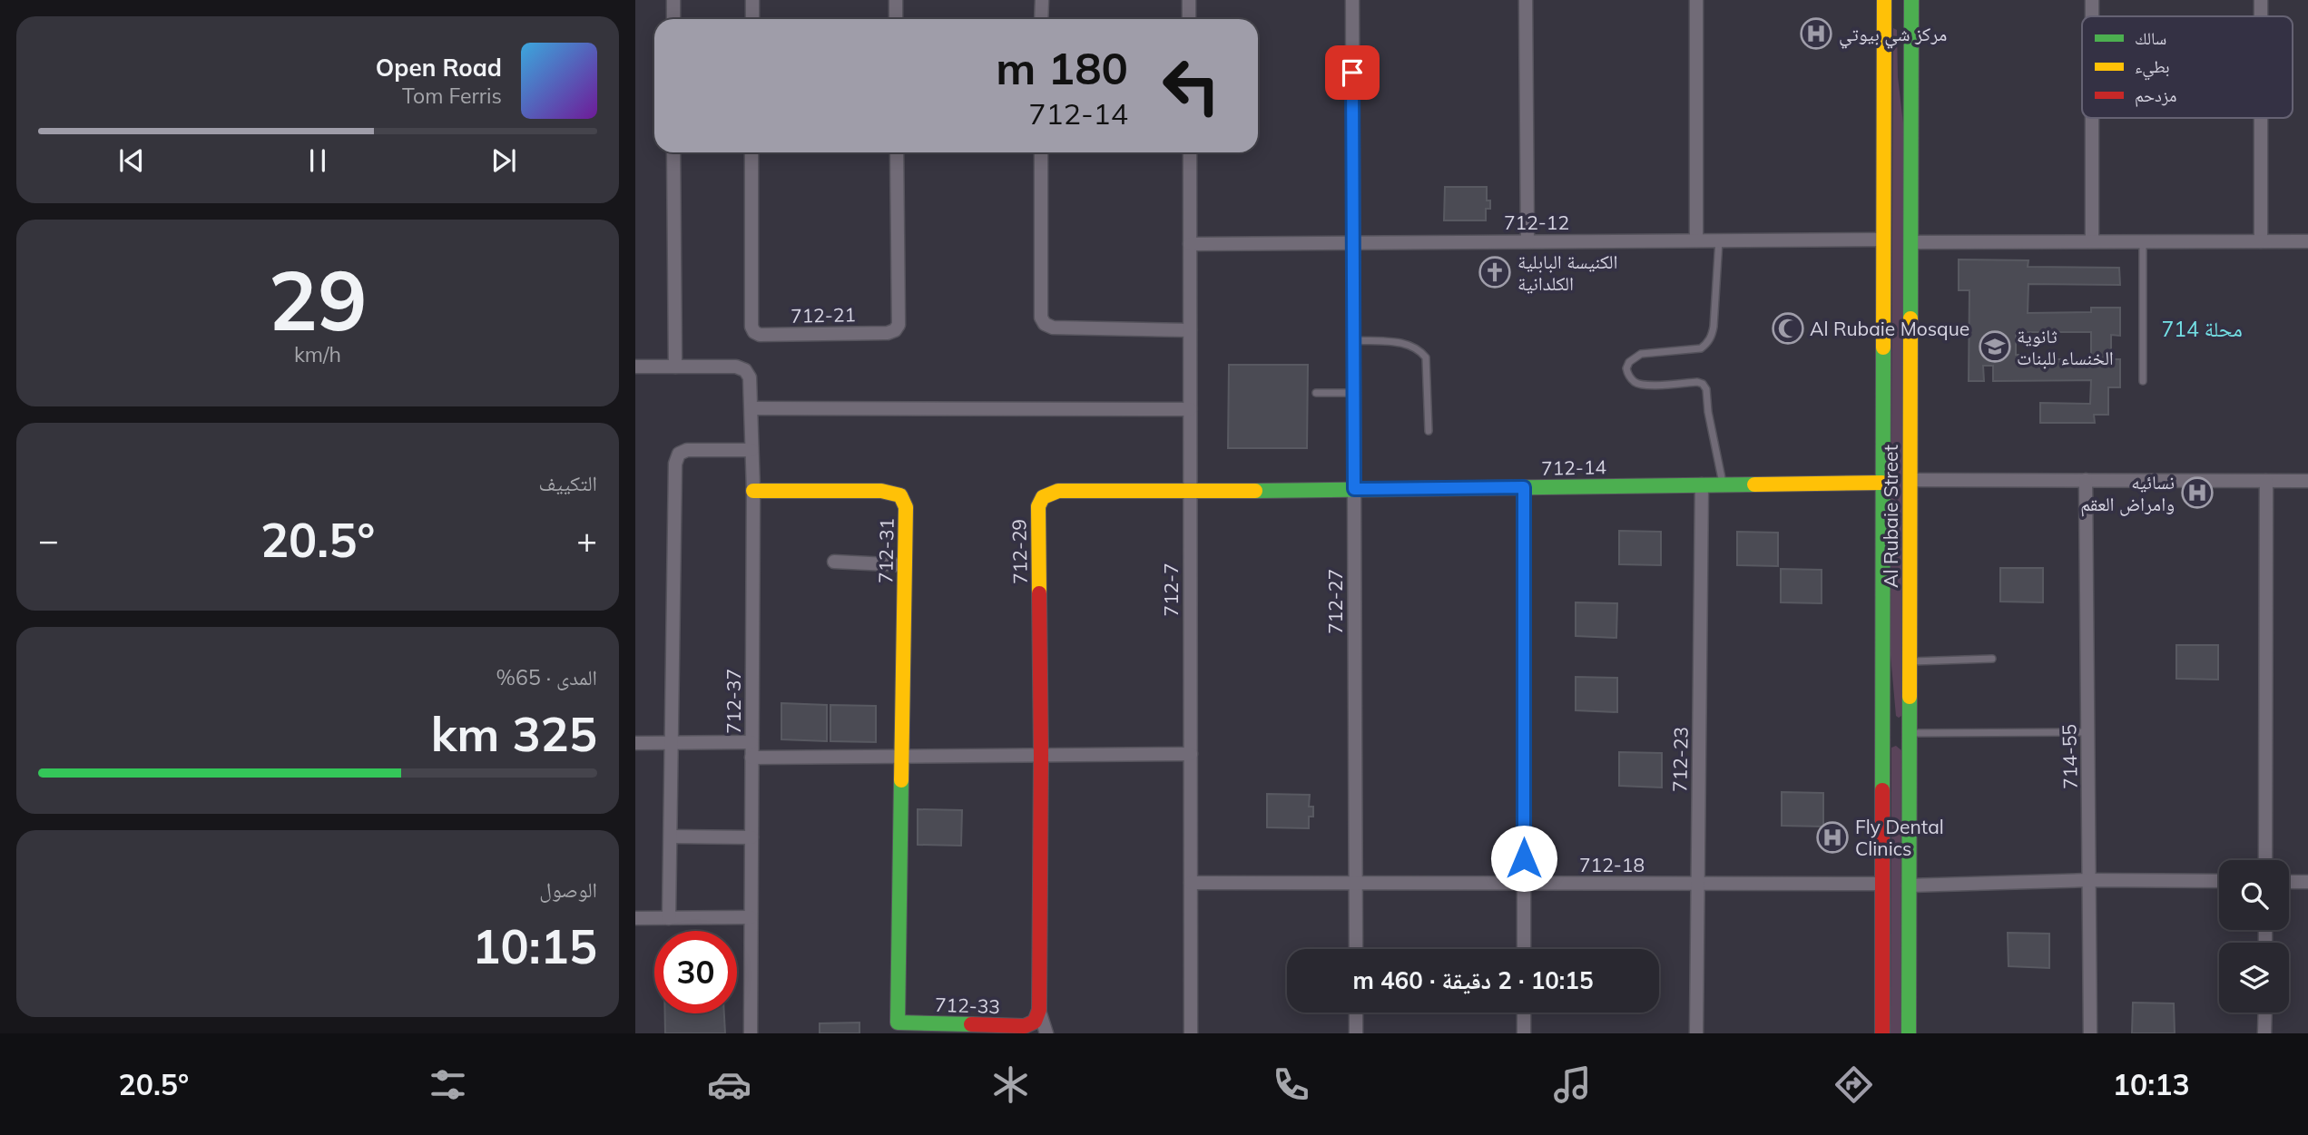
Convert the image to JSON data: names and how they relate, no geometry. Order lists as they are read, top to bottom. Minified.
{"streets":{"street":["712-12","712-21","712-14","Al Rubaie Street","712-31","712-29","712-7","712-27","712-37","714-55","712-23","712-18","712-33"]},"crossings":[["712-12","Al Rubaie Street"],["712-12","712-7"],["712-12","712-27"],["712-14","Al Rubaie Street"],["712-14","712-29"],["712-14","712-7"],["712-14","712-27"],["712-14","712-23"],["Al Rubaie Street","712-18"],["712-31","712-37"],["712-31","712-33"],["712-29","712-7"],["712-7","712-18"],["712-27","712-18"],["712-23","712-18"]],"districts":["محلة 714"],"places":{"hospital":["مركز شي بيوتي","نسائيه وامراض العقم","Fly Dental Clinics"],"church":["الكنيسة البابلية الكلدانية"],"mosque":["Al Rubaie Mosque"],"school or university":["ثانوية الخنساء للبنات"]},"legend":["سالك","بطيء","مزدحم"],"page":{"turn":["180 m","712-14"],"song":["Open Road","Tom Ferris"],"tile":[["29","km/h"],"التكييف",["المدى · 65%","325 km"],["الوصول","10:15"]],"heat":["−","20.5°","+"],"limit":"30","trip":"10:15 · 2 دقيقة · 460 m","tabs":["10:13","20.5°"]}}
